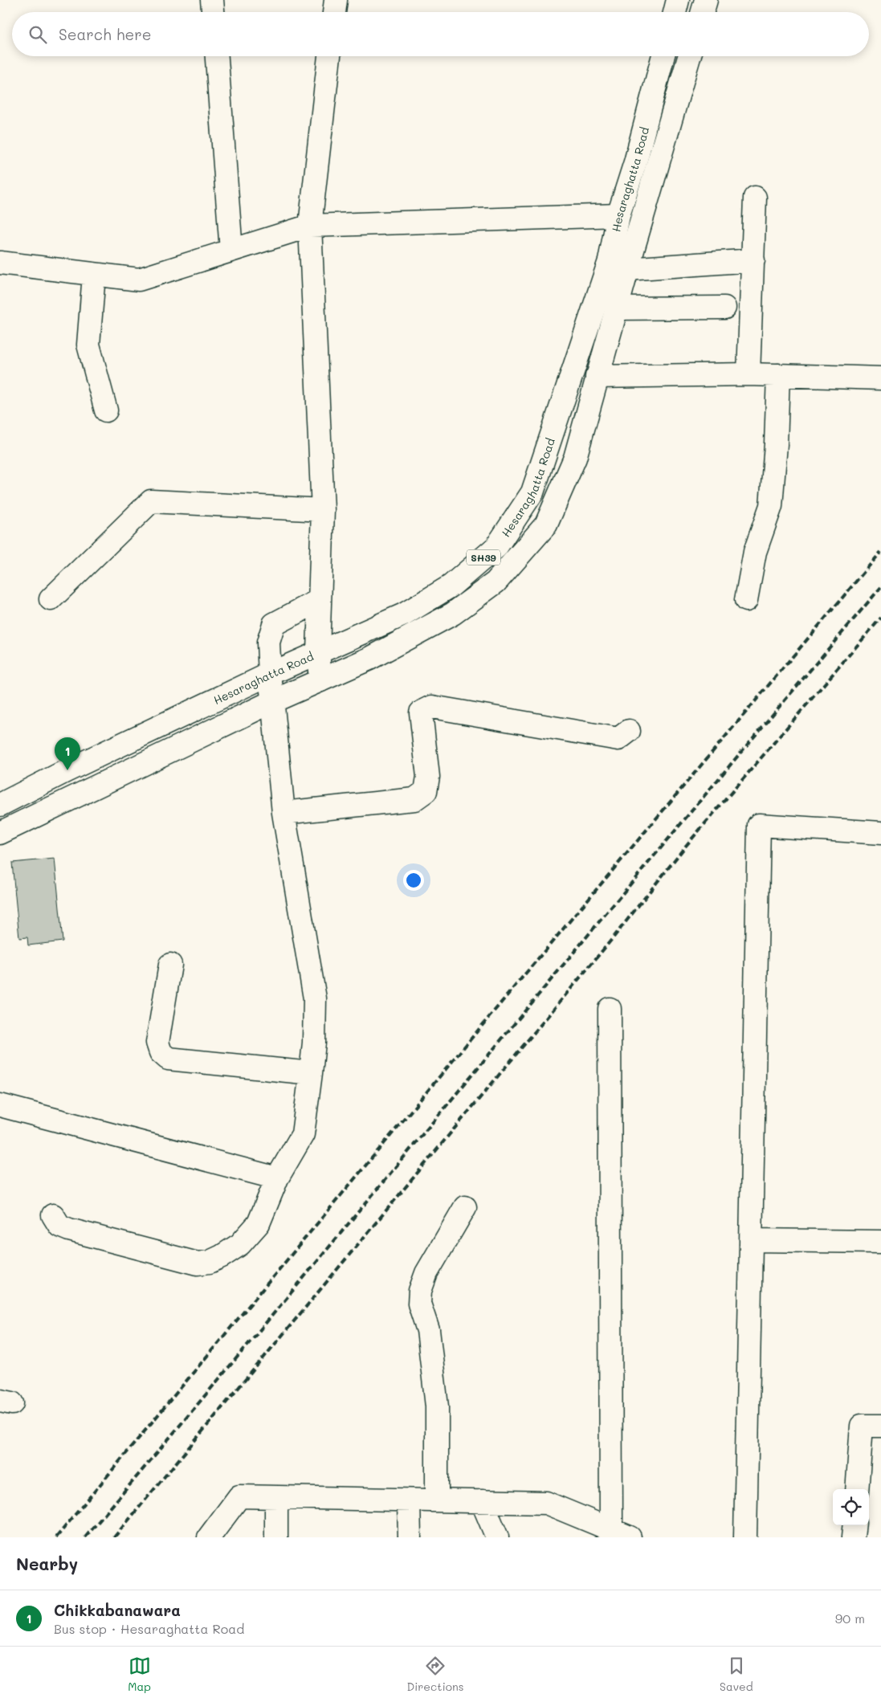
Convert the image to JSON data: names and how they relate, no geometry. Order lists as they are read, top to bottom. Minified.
{"streets":{"street":["Hesaraghatta Road","SH39"]},"page":{"search":"Search here","pins":"1","heading":"Nearby","list":[{"mark":"1","name":"Chikkabanawara","note":"Bus stop · Hesaraghatta Road","value":"90 m"}],"nav":["Map","Directions","Saved"]}}
